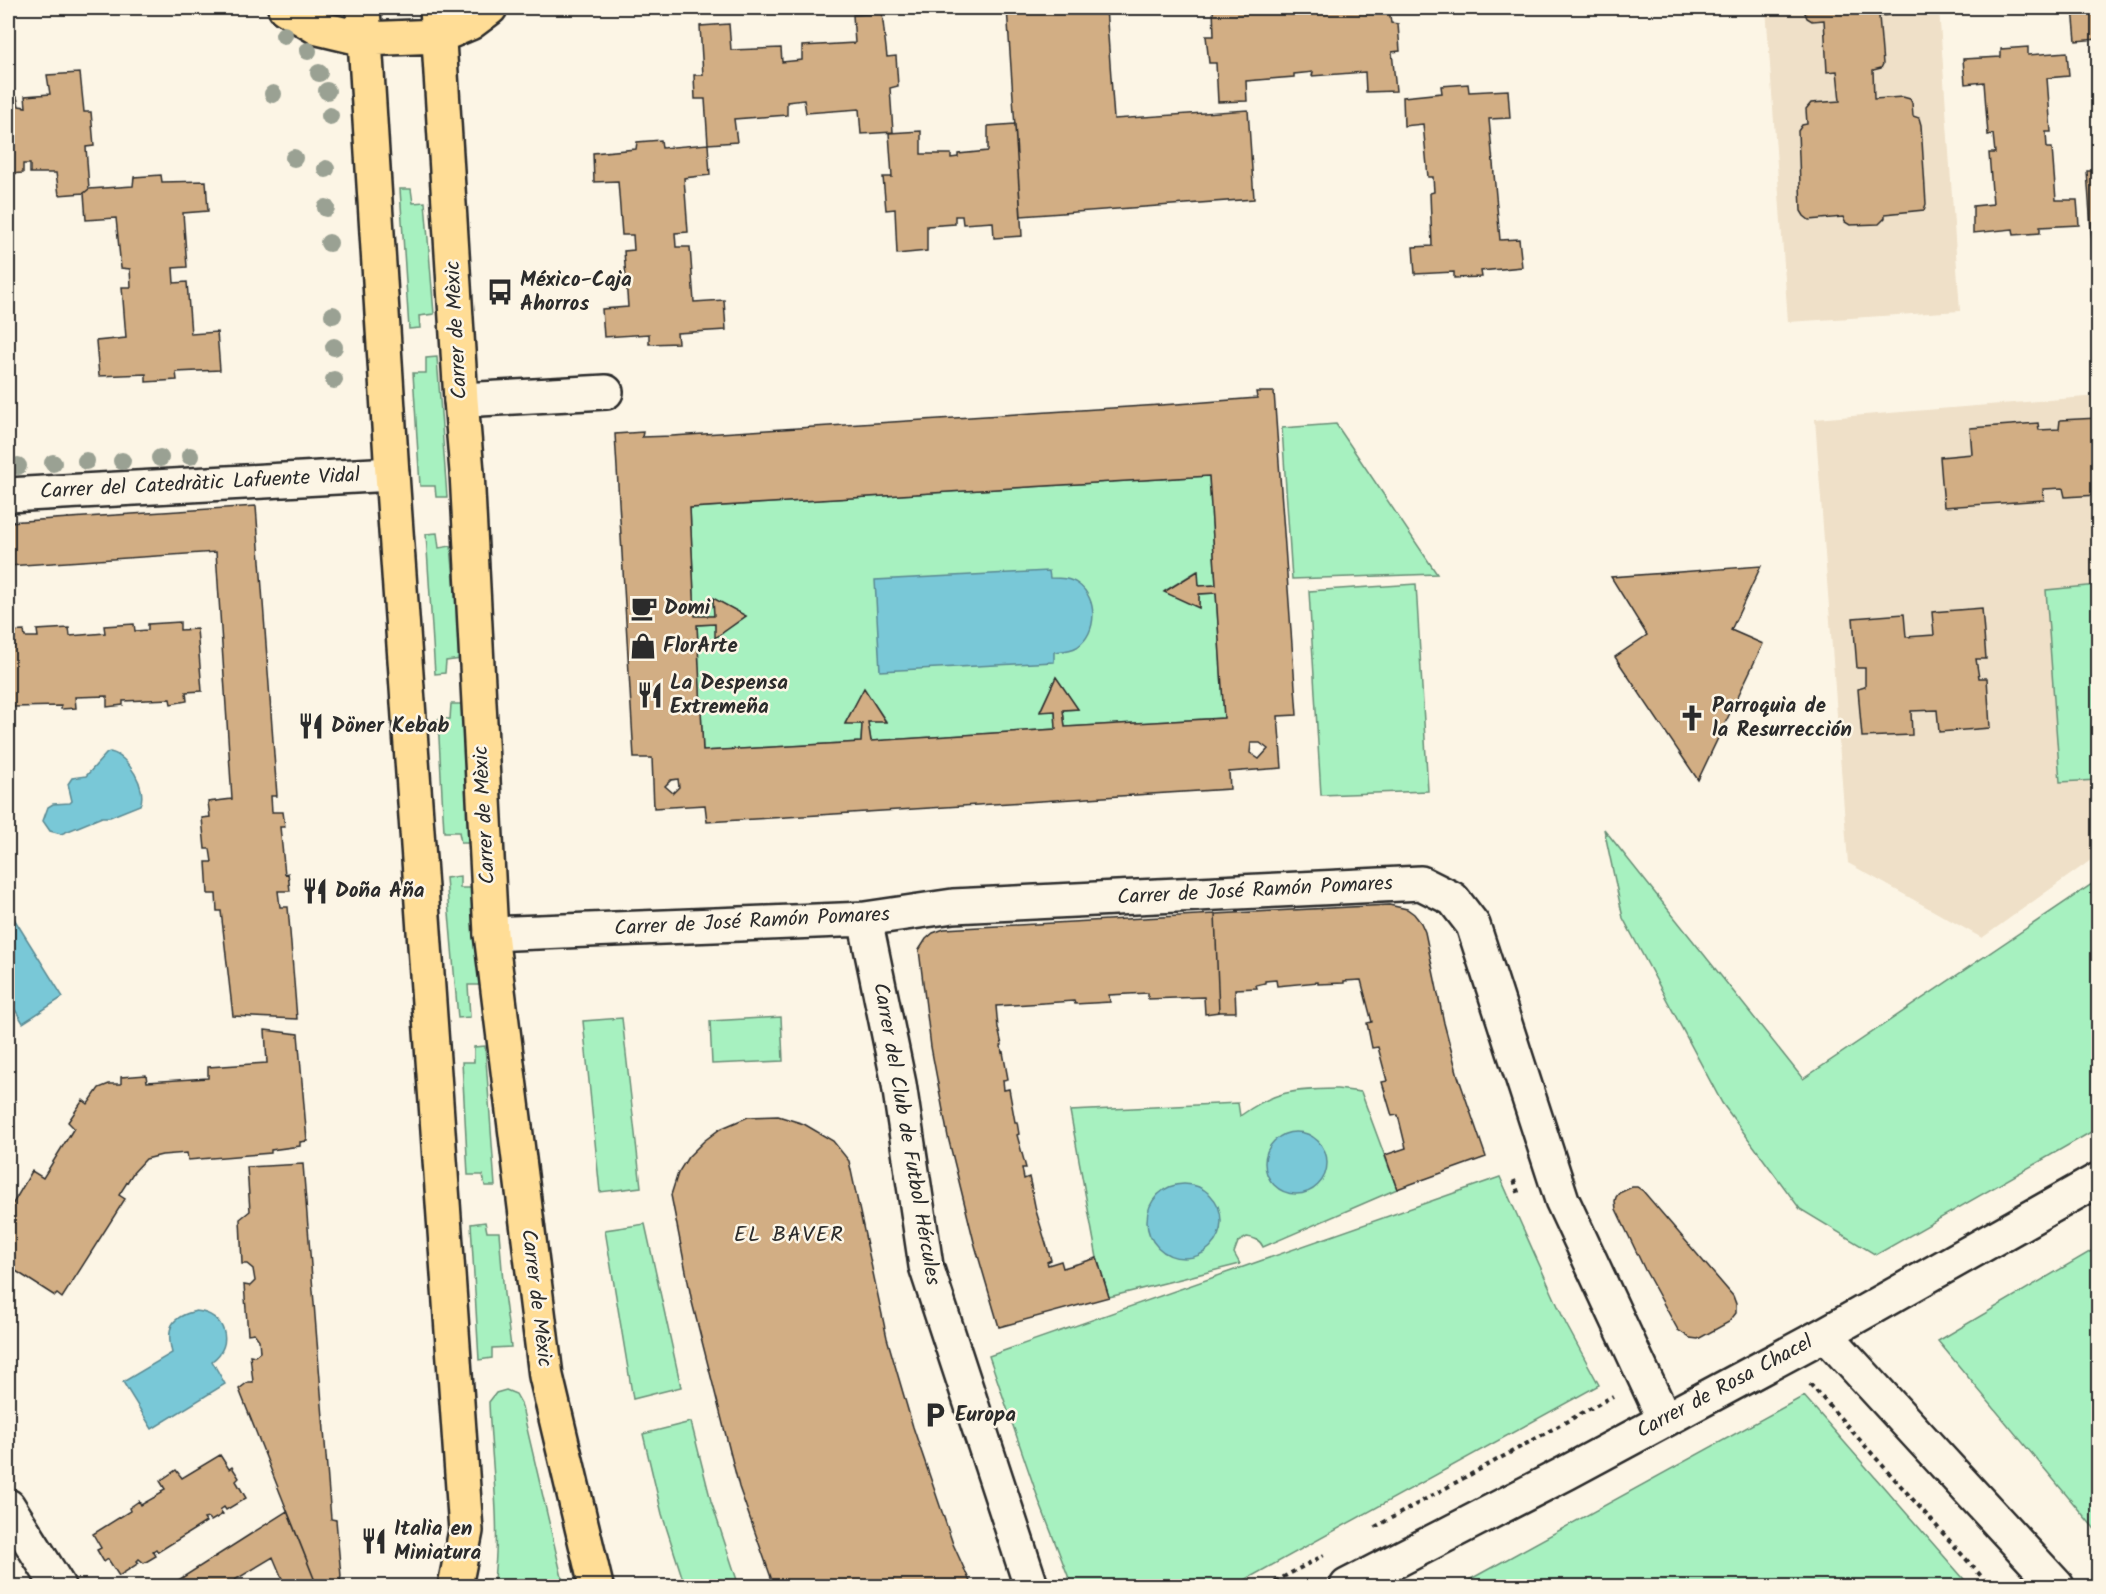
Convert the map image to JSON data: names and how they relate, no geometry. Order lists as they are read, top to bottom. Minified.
{"streets":{"main road":["Carrer de Mèxic"],"street":["Carrer del Catedràtic Lafuente Vidal","Carrer de José Ramón Pomares","Carrer del Club de Futbol Hércules","Carrer de Rosa Chacel"]},"crossings":[["Carrer de Mèxic","Carrer de José Ramón Pomares"],["Carrer de José Ramón Pomares","Carrer del Club de Futbol Hércules"],["Carrer de José Ramón Pomares","Carrer de Rosa Chacel"]],"districts":["EL BAVER"],"places":{"bus stop":["México-Caja Ahorros"],"cafe":["Domi"],"shop":["FlorArte"],"restaurant":["La Despensa Extremeña","Döner Kebab","Doña Aña","Italia en Miniatura"],"church":["Parroquia de la Resurrección"],"parking":["Europa"]}}
